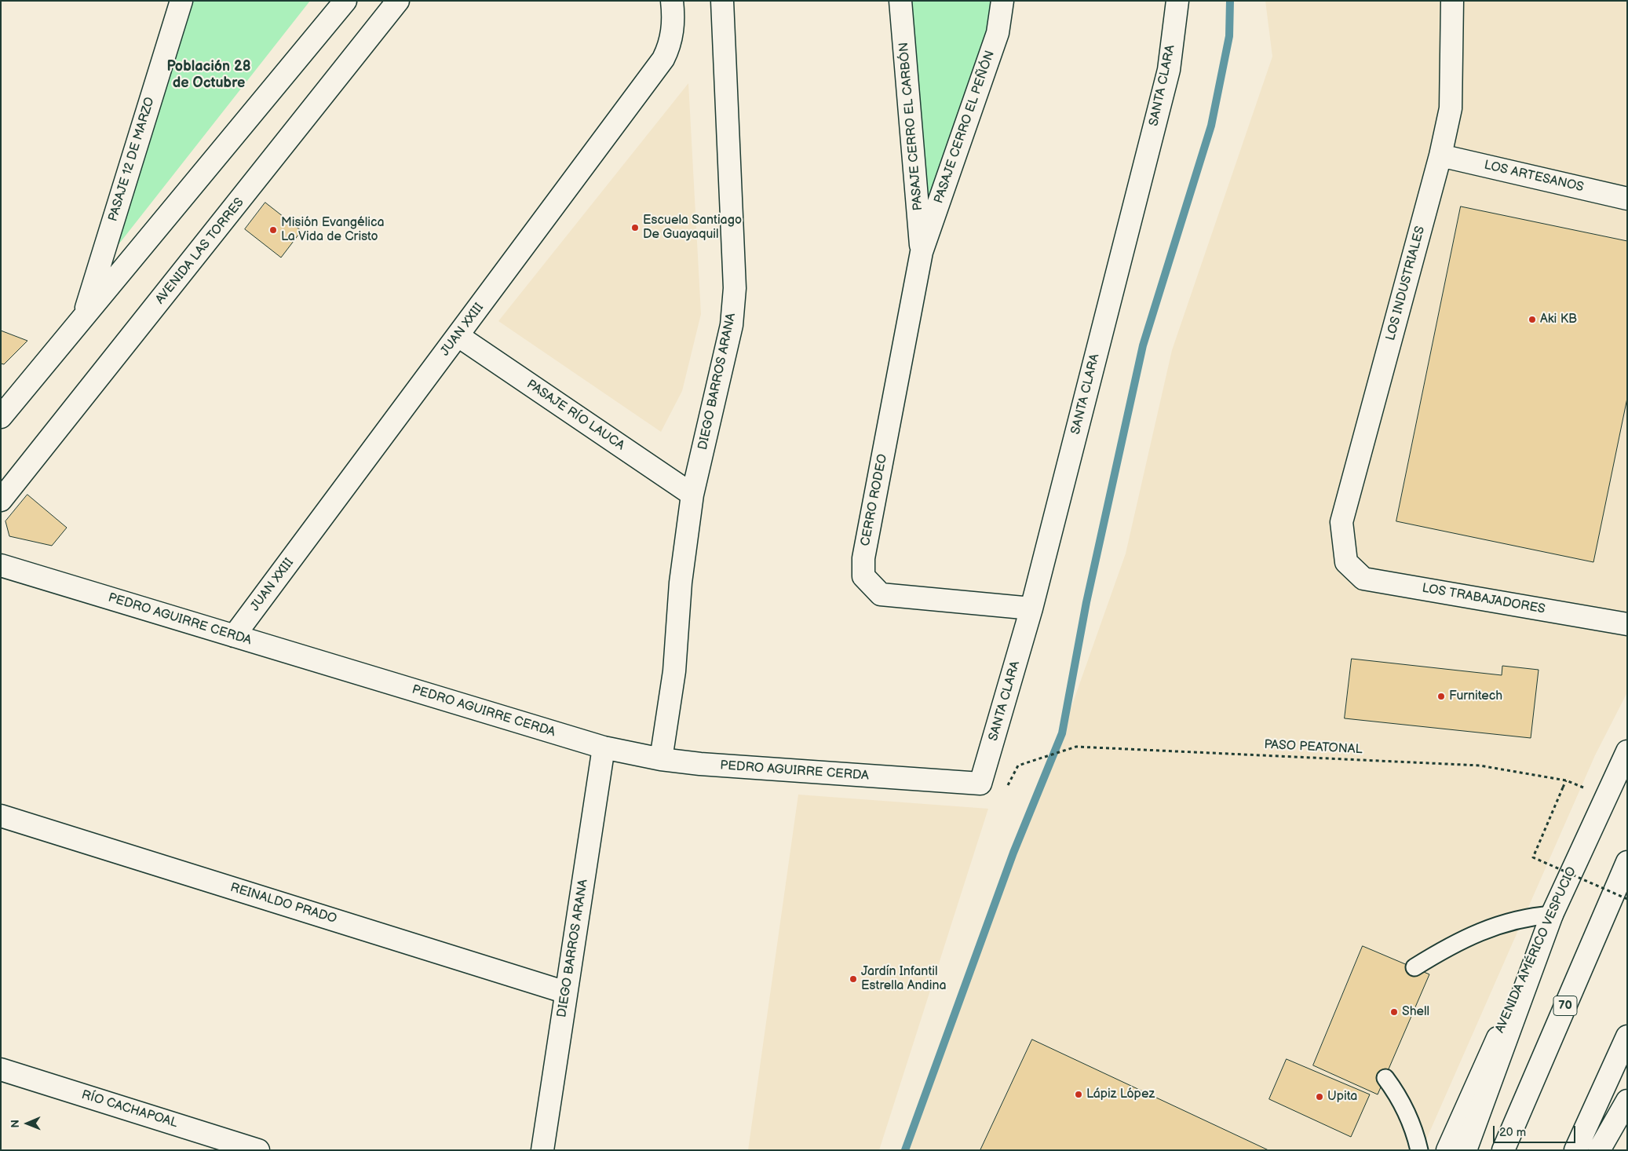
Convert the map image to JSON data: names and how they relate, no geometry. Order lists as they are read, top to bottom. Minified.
{"streets":{"main road":["SANTA CLARA","PASAJE CERRO EL CARBÓN","PASAJE CERRO EL PEÑÓN","PASAJE 12 DE MARZO","LOS ARTESANOS","AVENIDA LAS TORRES","LOS INDUSTRIALES","JUAN XXIII","DIEGO BARROS ARANA","PASAJE RÍO LAUCA","CERRO RODEO","LOS TRABAJADORES","PEDRO AGUIRRE CERDA","REINALDO PRADO","AVENIDA AMÉRICO VESPUCIO","70","RÍO CACHAPOAL"],"path":["PASO PEATONAL"]},"crossings":[["SANTA CLARA","CERRO RODEO"],["SANTA CLARA","PEDRO AGUIRRE CERDA"],["PASAJE CERRO EL CARBÓN","PASAJE CERRO EL PEÑÓN"],["PASAJE CERRO EL CARBÓN","CERRO RODEO"],["PASAJE CERRO EL PEÑÓN","CERRO RODEO"],["LOS ARTESANOS","LOS INDUSTRIALES"],["LOS INDUSTRIALES","LOS TRABAJADORES"],["JUAN XXIII","PASAJE RÍO LAUCA"],["JUAN XXIII","PEDRO AGUIRRE CERDA"],["DIEGO BARROS ARANA","PASAJE RÍO LAUCA"],["DIEGO BARROS ARANA","PEDRO AGUIRRE CERDA"],["DIEGO BARROS ARANA","REINALDO PRADO"],["PASO PEATONAL","AVENIDA AMÉRICO VESPUCIO"]],"districts":["Población 28 de Octubre"],"places":["Escuela Santiago De Guayaquil","Misión Evangélica La Vida de Cristo","Aki KB","Furnitech","Jardín Infantil Estrella Andina","Shell","Lápiz López","Upita"],"scale_bar":"20 m","north":"left"}
